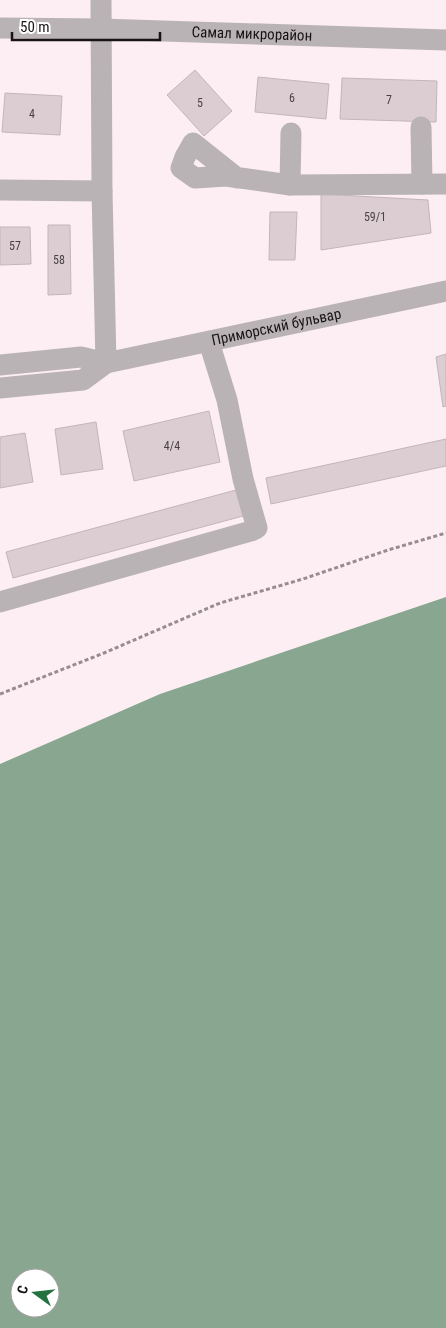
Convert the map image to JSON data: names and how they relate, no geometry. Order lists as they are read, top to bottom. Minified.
{"streets":{"street":["Самал микрорайон","Приморский бульвар"]},"house_numbers":["6","7","5","4","59/1","57","58","4/4"],"scale_bar":"50 m","north":"left"}
